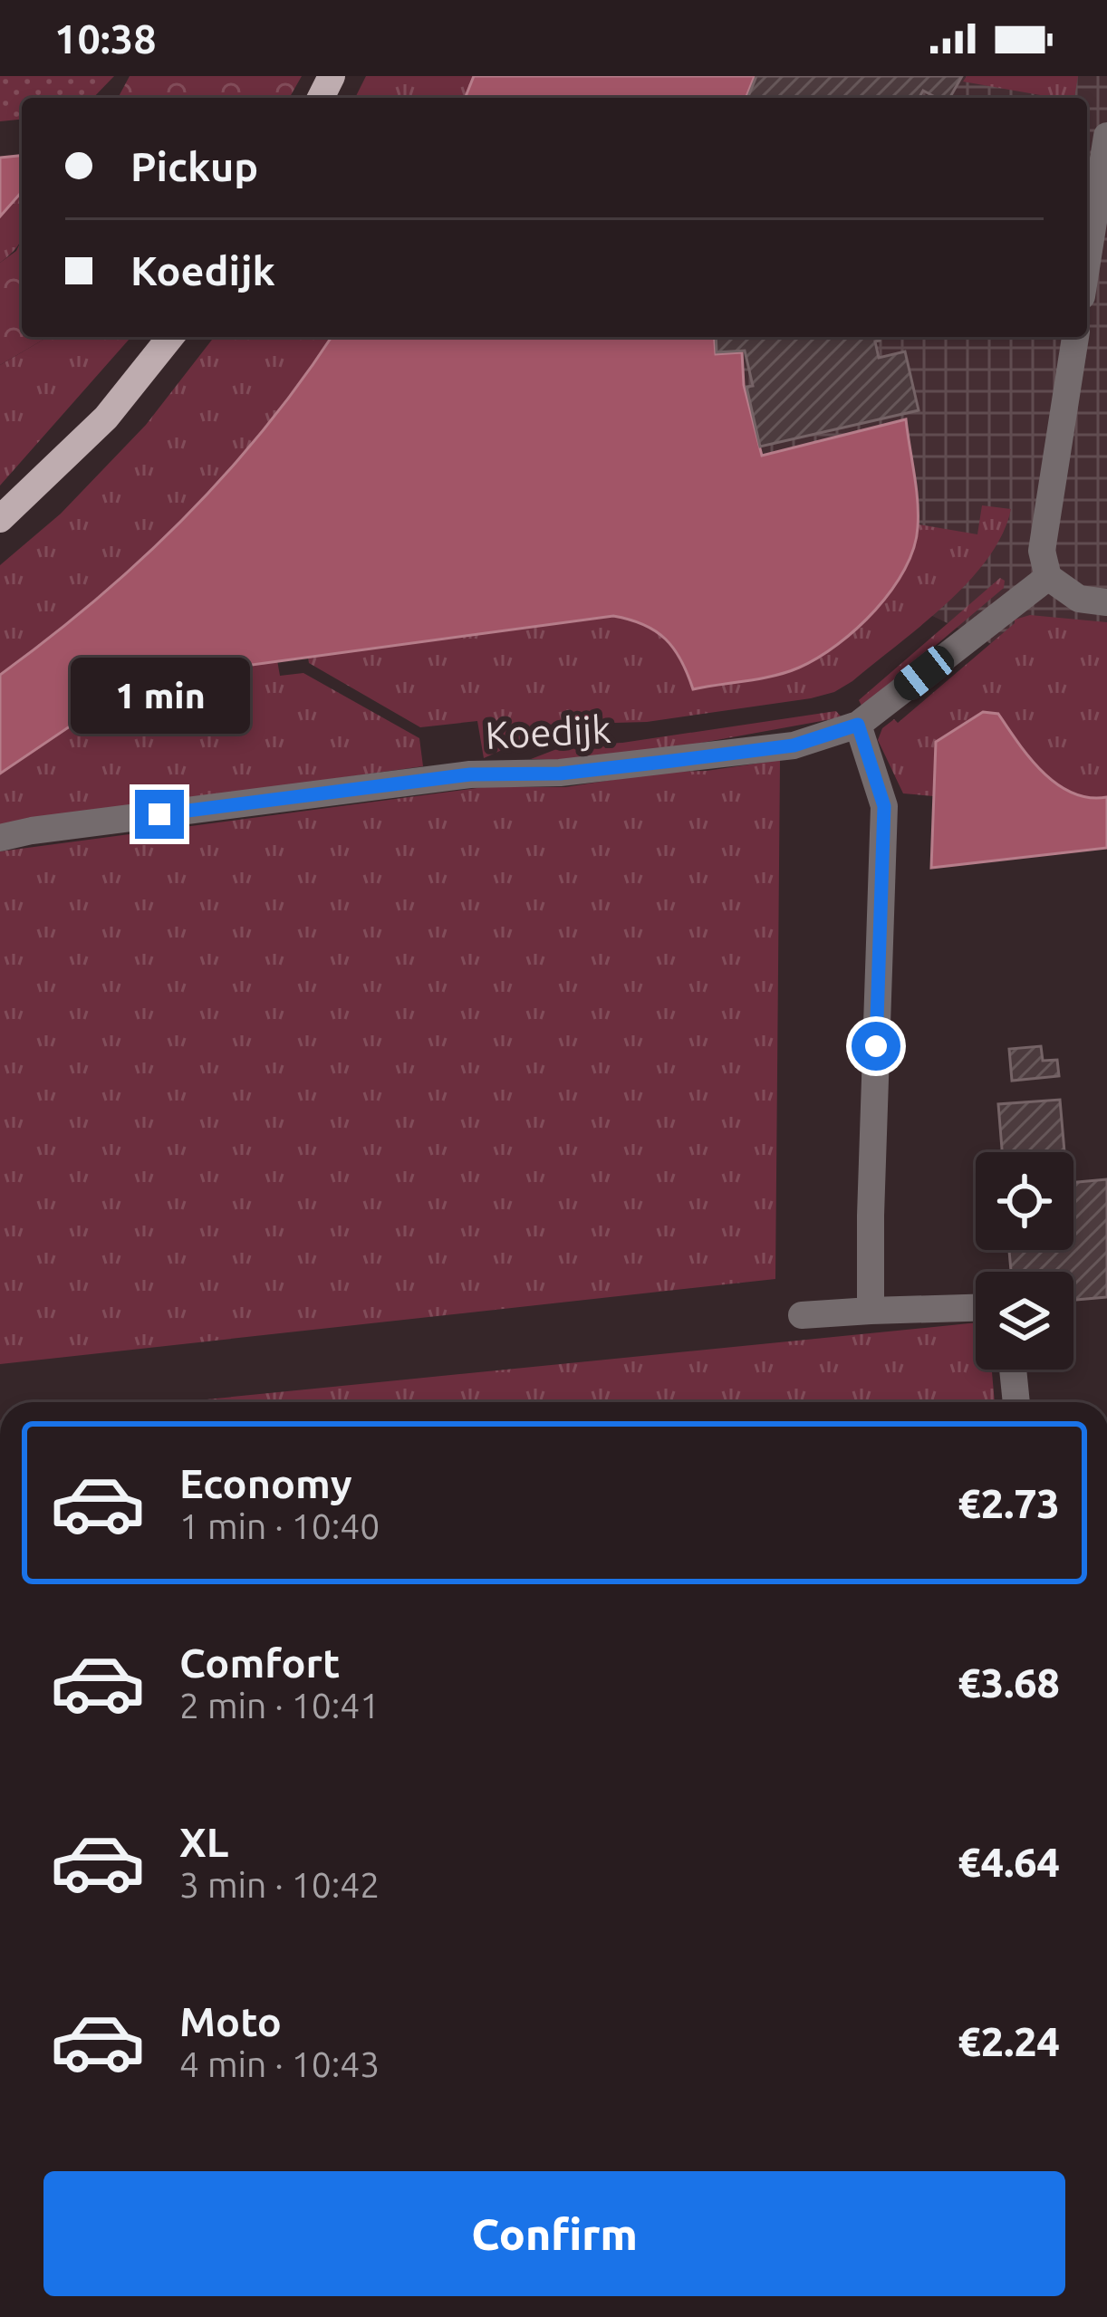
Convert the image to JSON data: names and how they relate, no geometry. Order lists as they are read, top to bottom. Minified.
{"streets":{"street":["Koedijk"]},"page":{"status":"10:38","banner":["Pickup","Koedijk"],"bubble":"1 min","list":[{"name":"Economy","note":"1 min · 10:40","value":"€2.73"},{"name":"Comfort","note":"2 min · 10:41","value":"€3.68"},{"name":"XL","note":"3 min · 10:42","value":"€4.64"},{"name":"Moto","note":"4 min · 10:43","value":"€2.24"}],"buttons":"Confirm"}}
